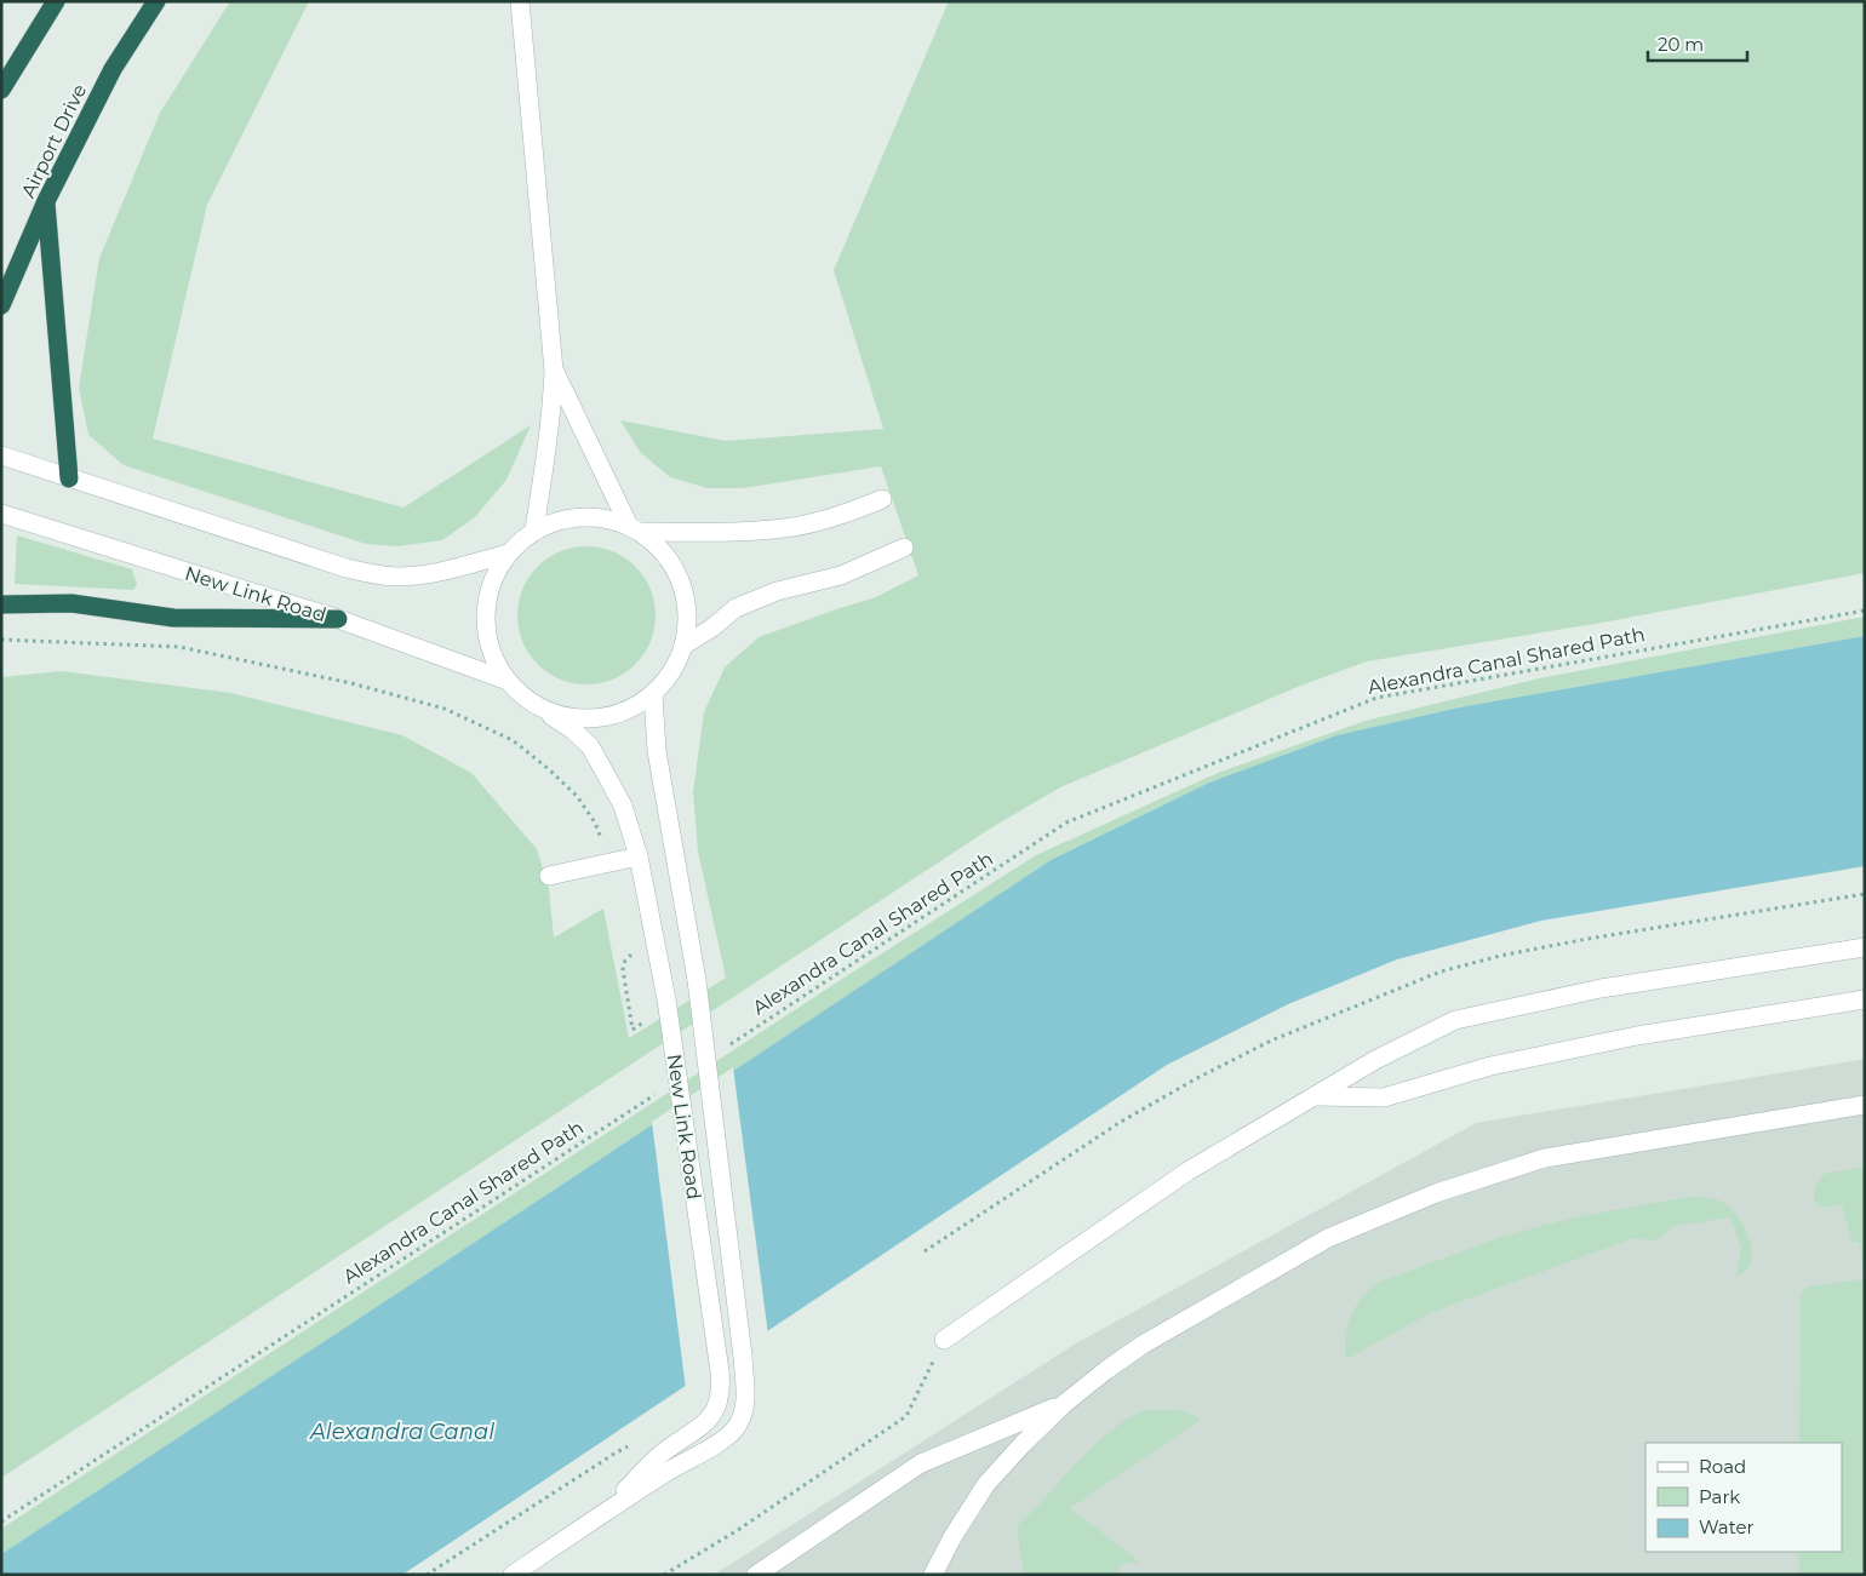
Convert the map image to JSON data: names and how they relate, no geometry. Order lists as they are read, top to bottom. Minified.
{"streets":{"highway":["Airport Drive"],"street":["New Link Road"],"path":["Alexandra Canal Shared Path"]},"water":["Alexandra Canal"],"legend":["Road","Park","Water"],"scale_bar":"20 m"}
